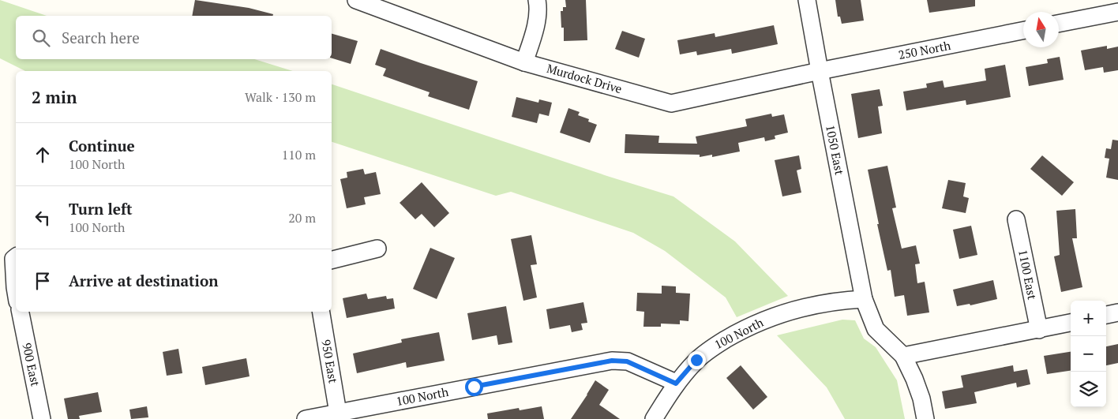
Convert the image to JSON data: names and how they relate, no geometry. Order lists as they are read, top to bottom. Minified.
{"streets":{"street":["250 North","Murdock Drive","1050 East","1100 East","100 North","950 East","900 East"]},"crossings":[["250 North","Murdock Drive"],["250 North","1050 East"],["Murdock Drive","1050 East"],["1050 East","100 North"],["100 North","950 East"]],"north":"top","page":{"search":"Search here","heading":["2 min","Walk · 130 m"],"list":[["Continue","100 North","110 m"],["Turn left","100 North","20 m"],"Arrive at destination"],"map_buttons":["+","−"]}}
